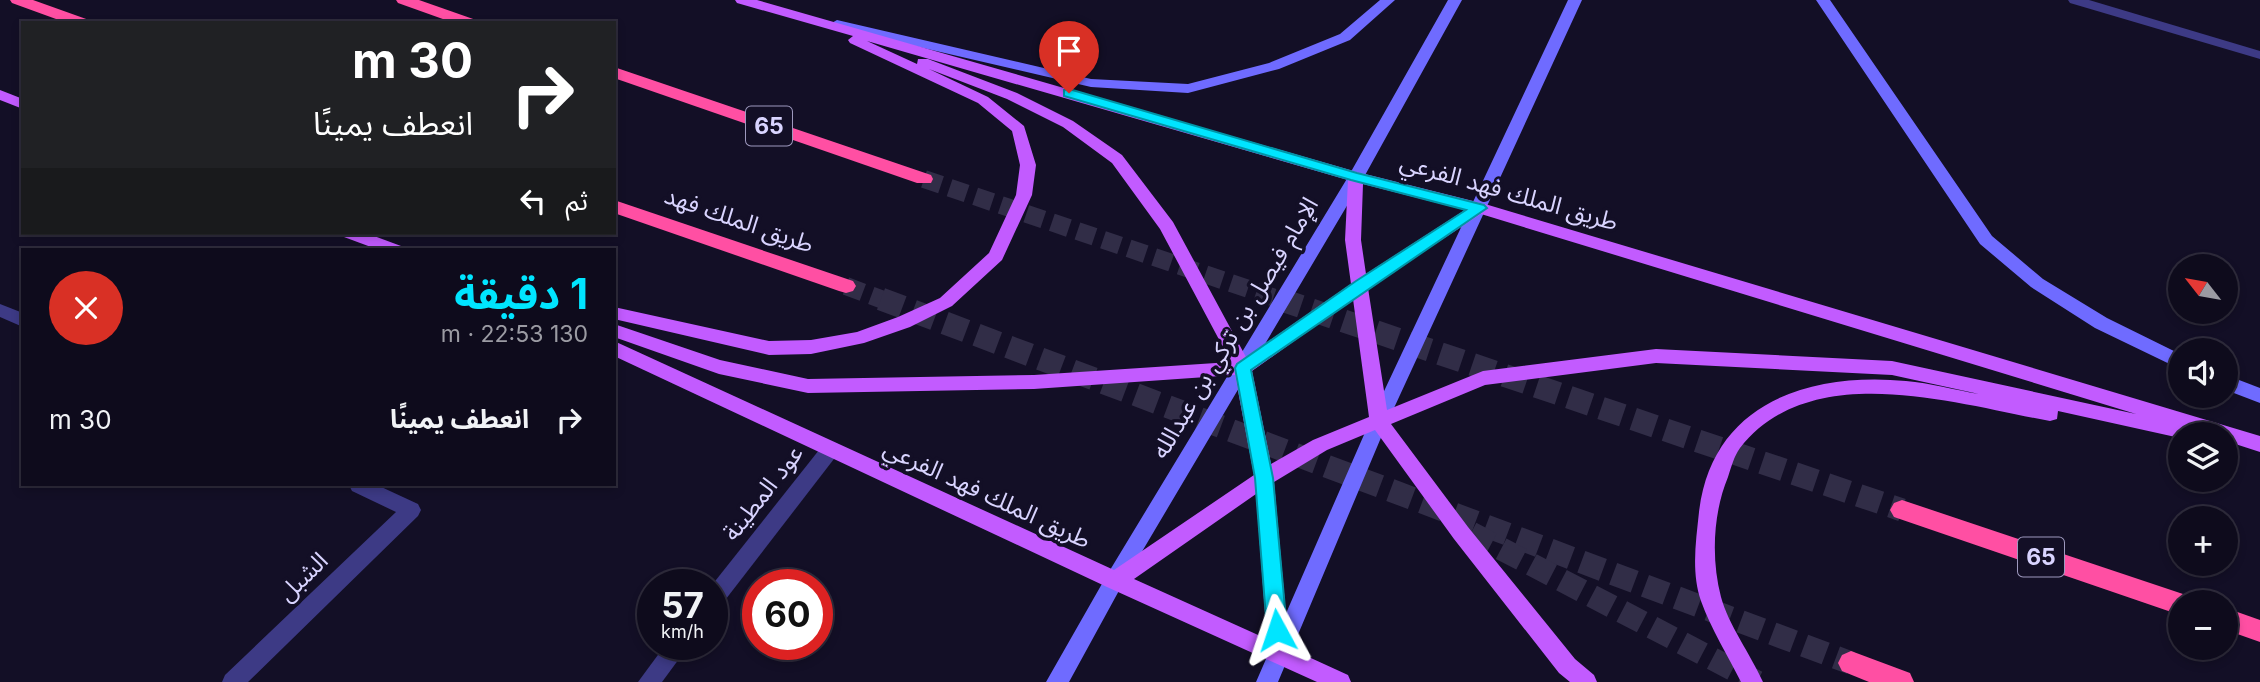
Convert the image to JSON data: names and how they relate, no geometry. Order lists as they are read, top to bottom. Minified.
{"streets":{"highway":["65","طريق الملك فهد"],"main road":["طريق الملك فهد الفرعي","الإمام فيصل بن تركي بن عبدالله"],"street":["عود المطينة","الشبل"]},"crossings":[["طريق الملك فهد الفرعي","الإمام فيصل بن تركي بن عبدالله"],["طريق الملك فهد الفرعي","عود المطينة"]],"north":"top left","page":{"turn":["30 m","انعطف يمينًا"],"then":"ثم","heading":["1 دقيقة","130 m · 22:53"],"map_buttons":["+","−"],"list":[{"name":"انعطف يمينًا","value":"30 m"}],"speed":"57 km/h","limit":"60"}}
